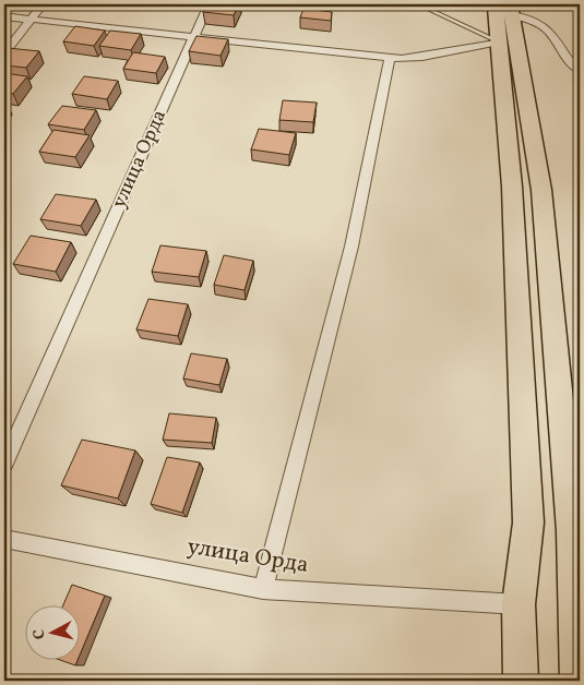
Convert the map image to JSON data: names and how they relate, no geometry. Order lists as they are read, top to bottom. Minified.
{"streets":{"street":["улица Орда"]},"north":"left"}
